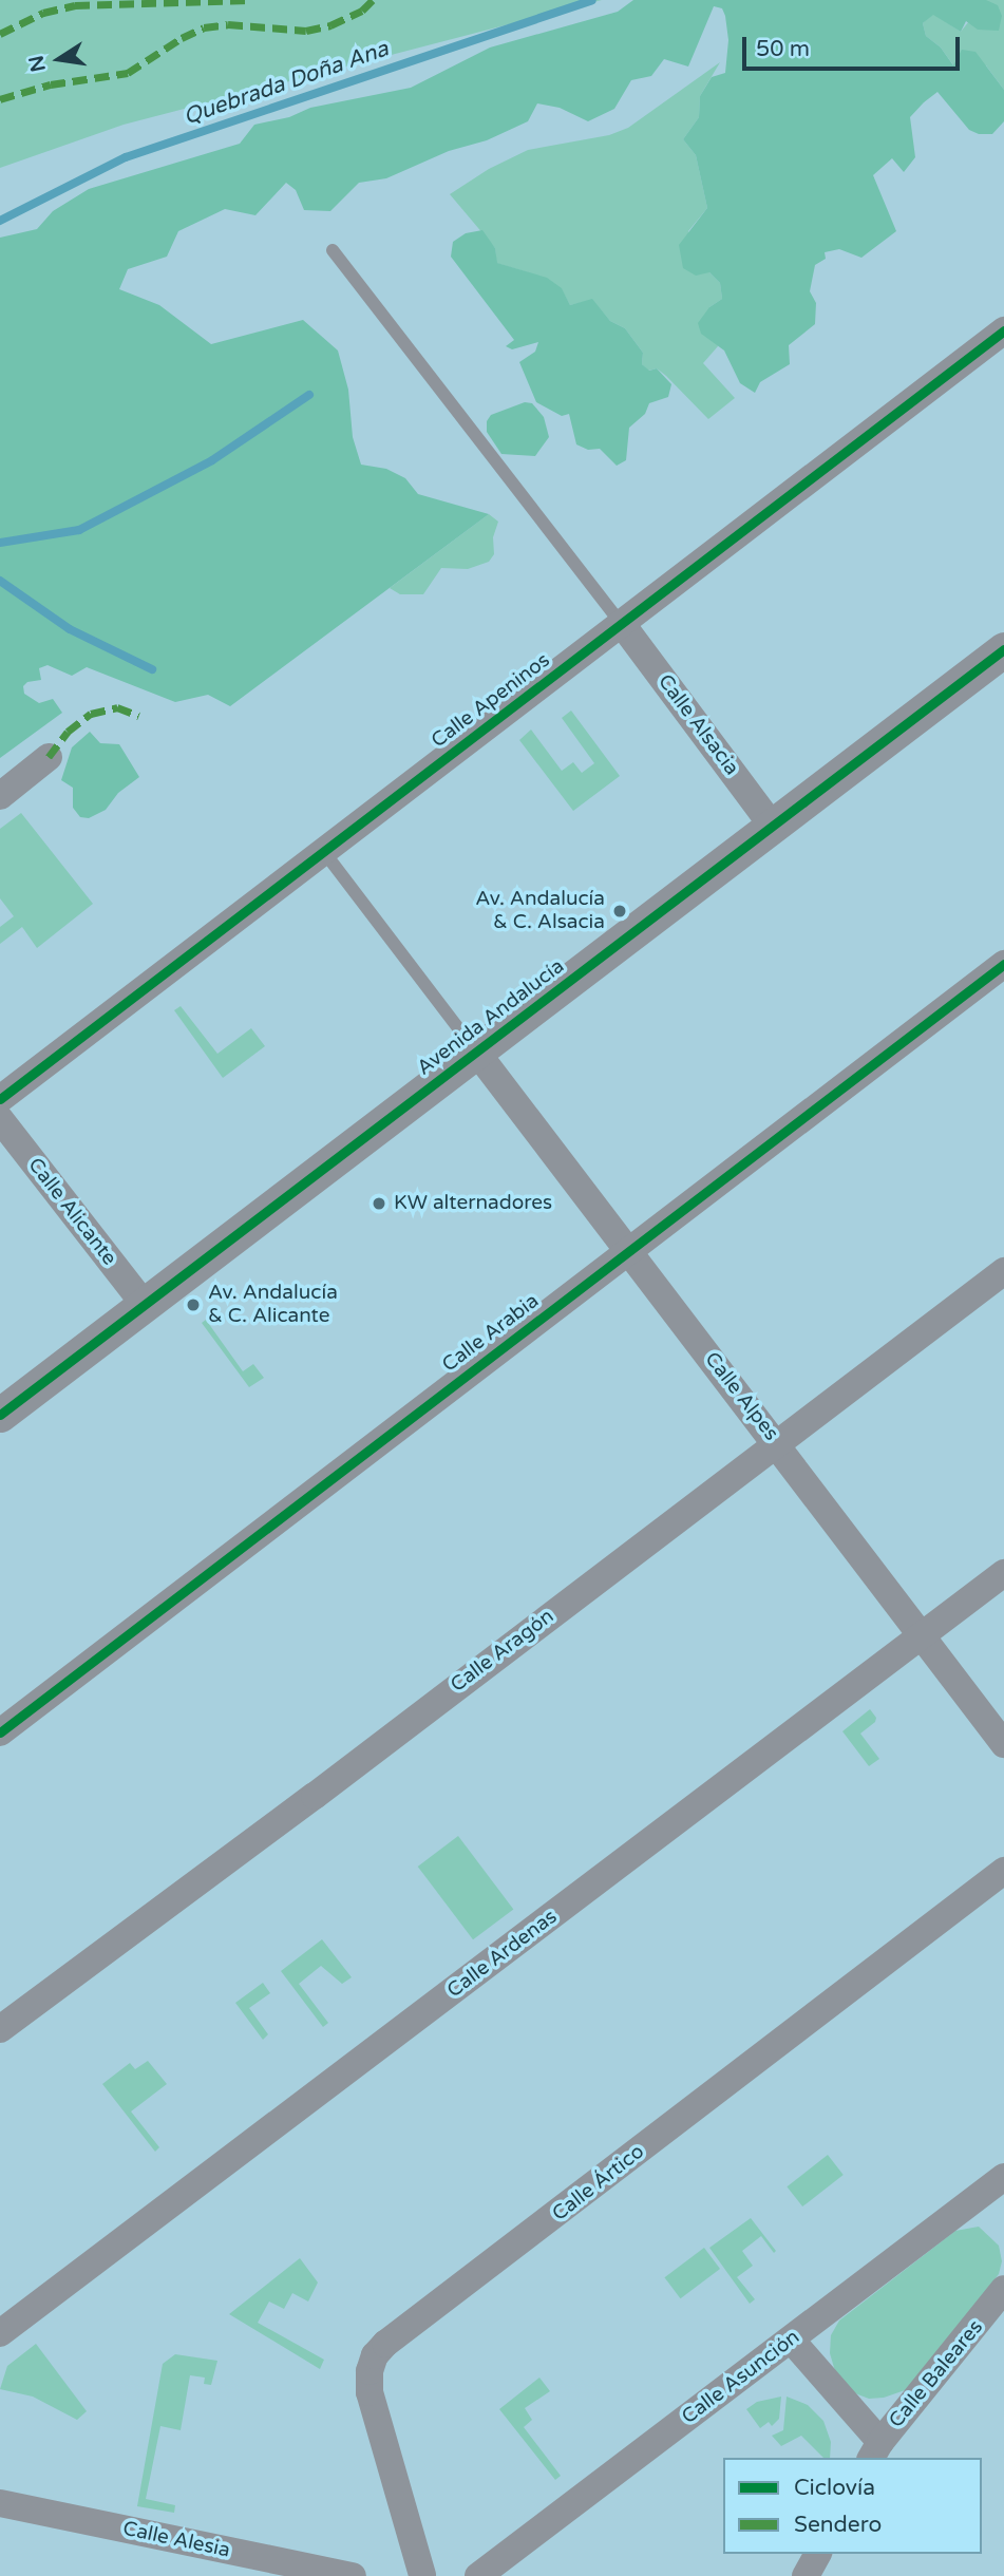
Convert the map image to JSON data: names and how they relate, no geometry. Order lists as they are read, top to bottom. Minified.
{"streets":{"street":["Calle Apeninos","Calle Alsacia","Avenida Andalucía","Calle Alicante","Calle Arabia","Calle Alpes","Calle Aragón","Calle Ardenas","Calle Ártico","Calle Baleares","Calle Asunción","Calle Alesia"]},"crossings":[["Calle Apeninos","Calle Alsacia"],["Calle Alsacia","Avenida Andalucía"],["Avenida Andalucía","Calle Alicante"],["Avenida Andalucía","Calle Alpes"],["Calle Arabia","Calle Alpes"],["Calle Alpes","Calle Aragón"],["Calle Alpes","Calle Ardenas"]],"water":["Quebrada Doña Ana"],"places":["Av. Andalucía & C. Alsacia","KW alternadores","Av. Andalucía & C. Alicante"],"legend":["Ciclovía","Sendero"],"scale_bar":"50 m","north":"left"}
